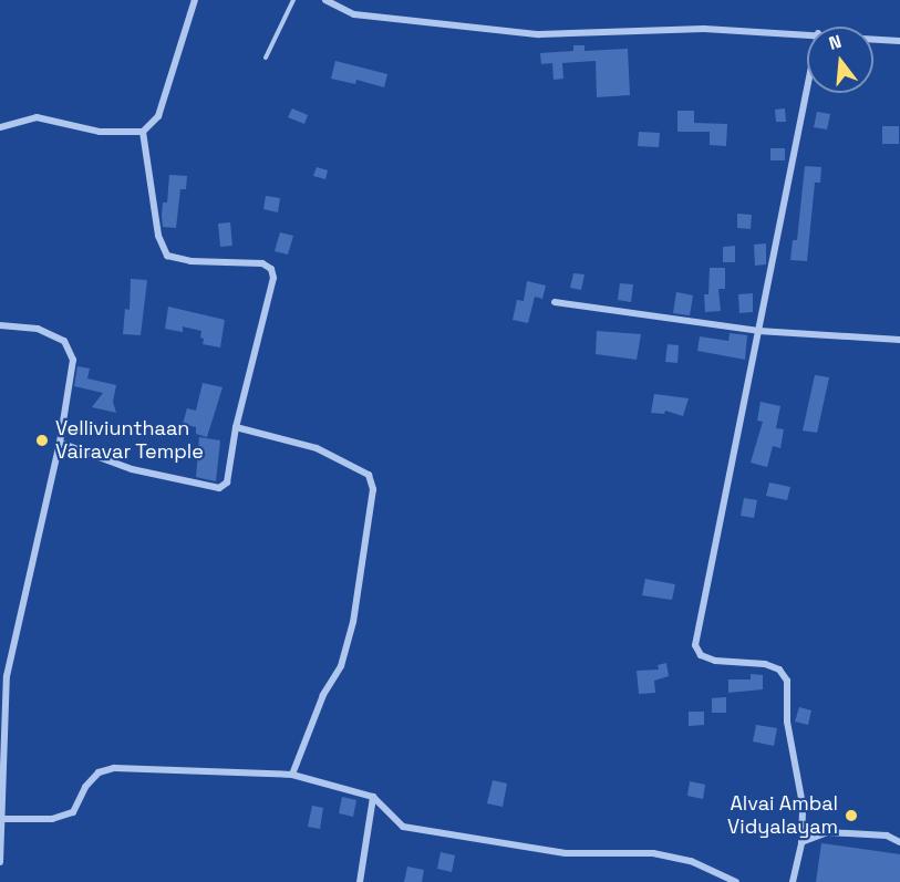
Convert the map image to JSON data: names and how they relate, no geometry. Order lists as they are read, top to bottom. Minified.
{"places":["Velliviunthaan Vairavar Temple","Alvai Ambal Vidyalayam"],"north":"top"}
